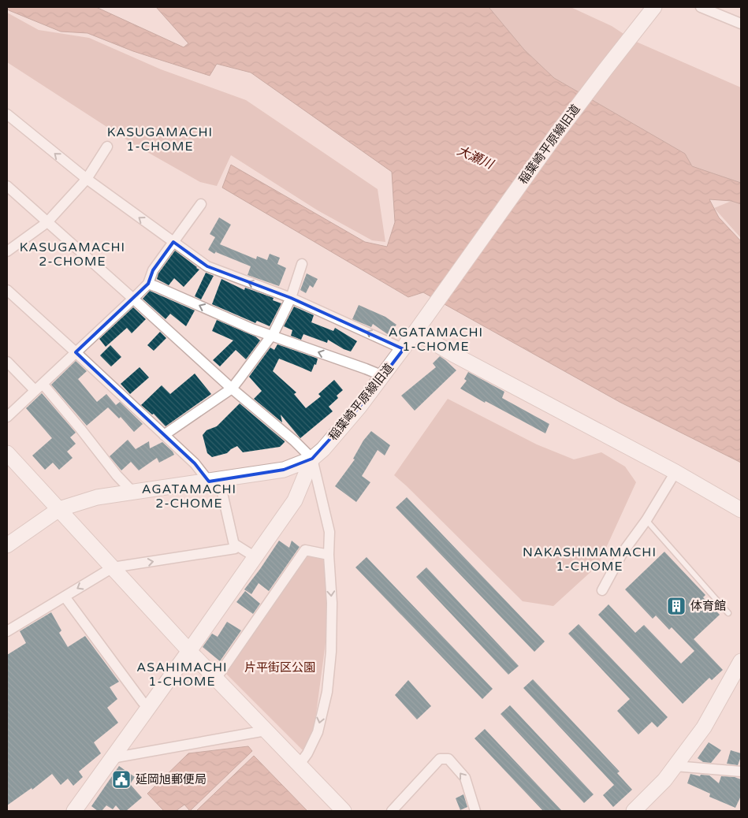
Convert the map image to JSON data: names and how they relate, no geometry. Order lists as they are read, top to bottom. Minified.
{"streets":{"street":["稲葉崎平原線旧道"]},"districts":["KASUGAMACHI 1-CHOME","KASUGAMACHI 2-CHOME","AGATAMACHI 1-CHOME","AGATAMACHI 2-CHOME","NAKASHIMAMACHI 1-CHOME","ASAHIMACHI 1-CHOME"],"water":["大瀬川"],"parks":["片平街区公園"],"places":{"building":["体育館"],"public building":["延岡旭郵便局"]}}
